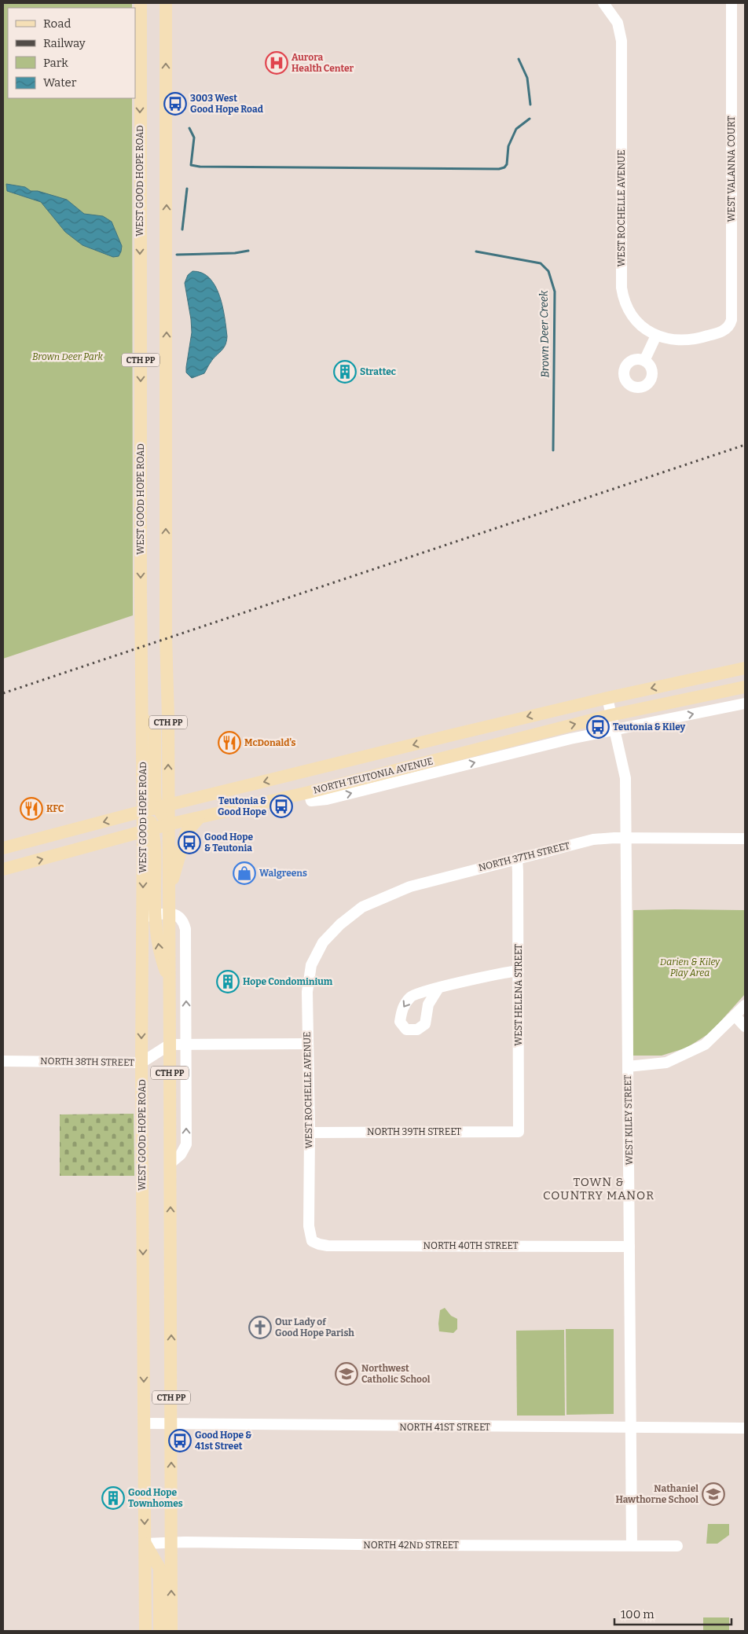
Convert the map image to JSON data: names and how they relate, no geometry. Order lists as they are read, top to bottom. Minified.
{"streets":{"main road":["WEST GOOD HOPE ROAD","CTH PP","NORTH TEUTONIA AVENUE"],"street":["WEST VALANNA COURT","WEST ROCHELLE AVENUE","NORTH 37TH STREET","WEST HELENA STREET","NORTH 38TH STREET","WEST KILEY STREET","NORTH 39TH STREET","NORTH 40TH STREET","NORTH 41ST STREET","NORTH 42ND STREET"]},"crossings":[["WEST VALANNA COURT","WEST ROCHELLE AVENUE"],["WEST GOOD HOPE ROAD","NORTH TEUTONIA AVENUE"],["WEST GOOD HOPE ROAD","NORTH 38TH STREET"],["WEST GOOD HOPE ROAD","NORTH 41ST STREET"],["WEST GOOD HOPE ROAD","NORTH 42ND STREET"],["WEST ROCHELLE AVENUE","NORTH 37TH STREET"],["WEST ROCHELLE AVENUE","NORTH 39TH STREET"],["WEST ROCHELLE AVENUE","NORTH 40TH STREET"],["CTH PP","NORTH TEUTONIA AVENUE"],["CTH PP","NORTH 38TH STREET"],["CTH PP","NORTH 41ST STREET"],["CTH PP","NORTH 42ND STREET"],["NORTH TEUTONIA AVENUE","WEST KILEY STREET"],["NORTH 37TH STREET","WEST HELENA STREET"],["NORTH 37TH STREET","WEST KILEY STREET"],["WEST HELENA STREET","NORTH 39TH STREET"],["WEST KILEY STREET","NORTH 40TH STREET"],["WEST KILEY STREET","NORTH 41ST STREET"],["WEST KILEY STREET","NORTH 42ND STREET"]],"districts":["TOWN & COUNTRY MANOR"],"water":["Brown Deer Creek"],"parks":["Brown Deer Park","Darien & Kiley Play Area"],"places":{"hospital":["Aurora Health Center"],"bus stop":["3003 West Good Hope Road","Teutonia & Kiley","Teutonia & Good Hope","Good Hope & Teutonia","Good Hope & 41st Street"],"building":["Strattec","Hope Condominium","Good Hope Townhomes"],"restaurant":["McDonald's","KFC"],"shop":["Walgreens"],"church":["Our Lady of Good Hope Parish"],"school or university":["Northwest Catholic School","Nathaniel Hawthorne School"]},"legend":["Road","Railway","Park","Water"],"scale_bar":"100 m"}
